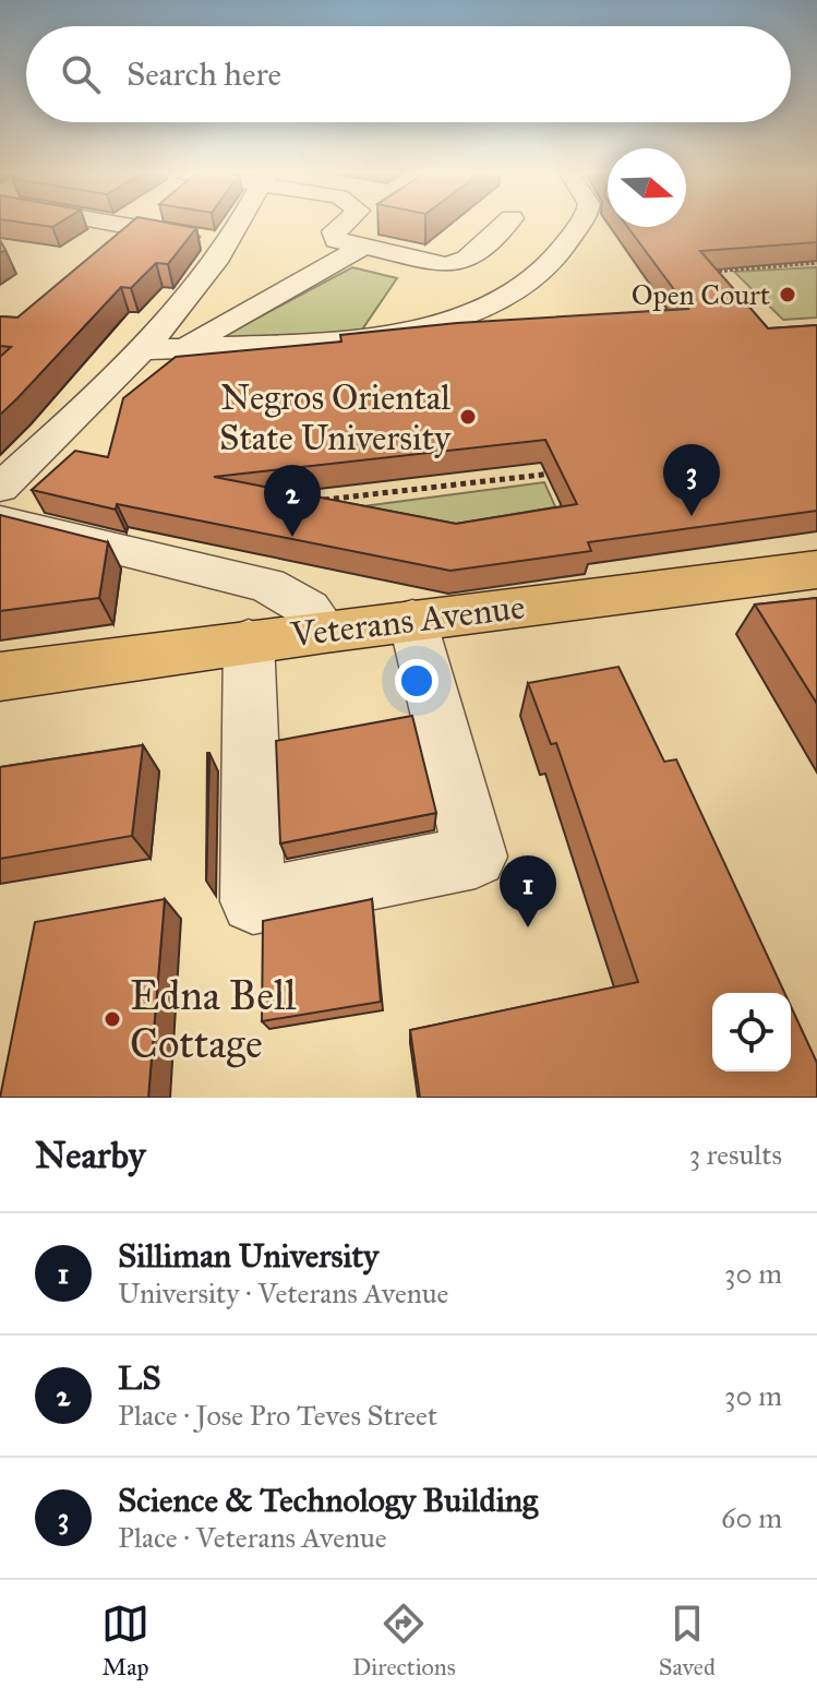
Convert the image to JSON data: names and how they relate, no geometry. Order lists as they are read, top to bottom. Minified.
{"streets":{"main road":["Veterans Avenue"]},"places":["Open Court","Negros Oriental State University","Edna Bell Cottage"],"north":"right","page":{"search":"Search here","pins":["3","2","1"],"heading":["Nearby","3 results"],"list":[{"mark":"1","name":"Silliman University","note":"University · Veterans Avenue","value":"30 m"},{"mark":"2","name":"LS","note":"Place · Jose Pro Teves Street","value":"30 m"},{"mark":"3","name":"Science & Technology Building","note":"Place · Veterans Avenue","value":"60 m"}],"nav":["Map","Directions","Saved"]}}
